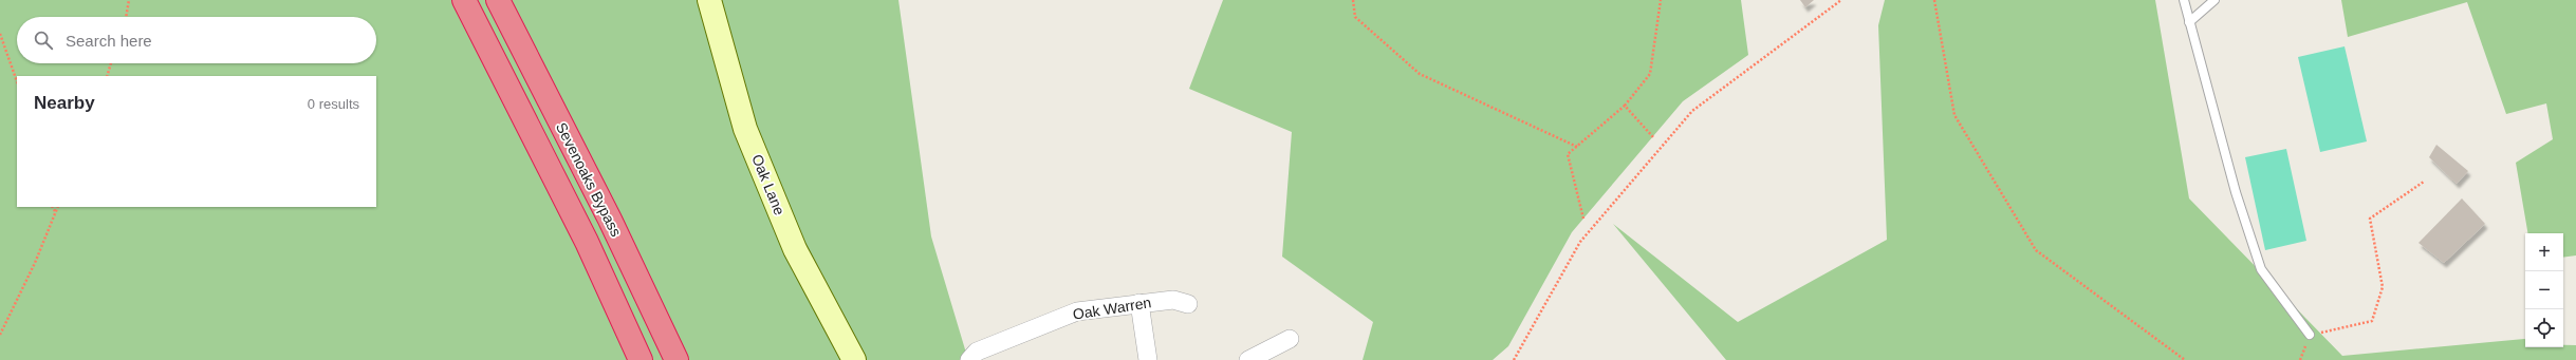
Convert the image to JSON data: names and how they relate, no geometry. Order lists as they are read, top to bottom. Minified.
{"streets":{"highway":["Sevenoaks Bypass"],"street":["Oak Lane","Oak Warren"]},"page":{"search":"Search here","heading":["Nearby","0 results"],"map_buttons":["+","−"]}}
